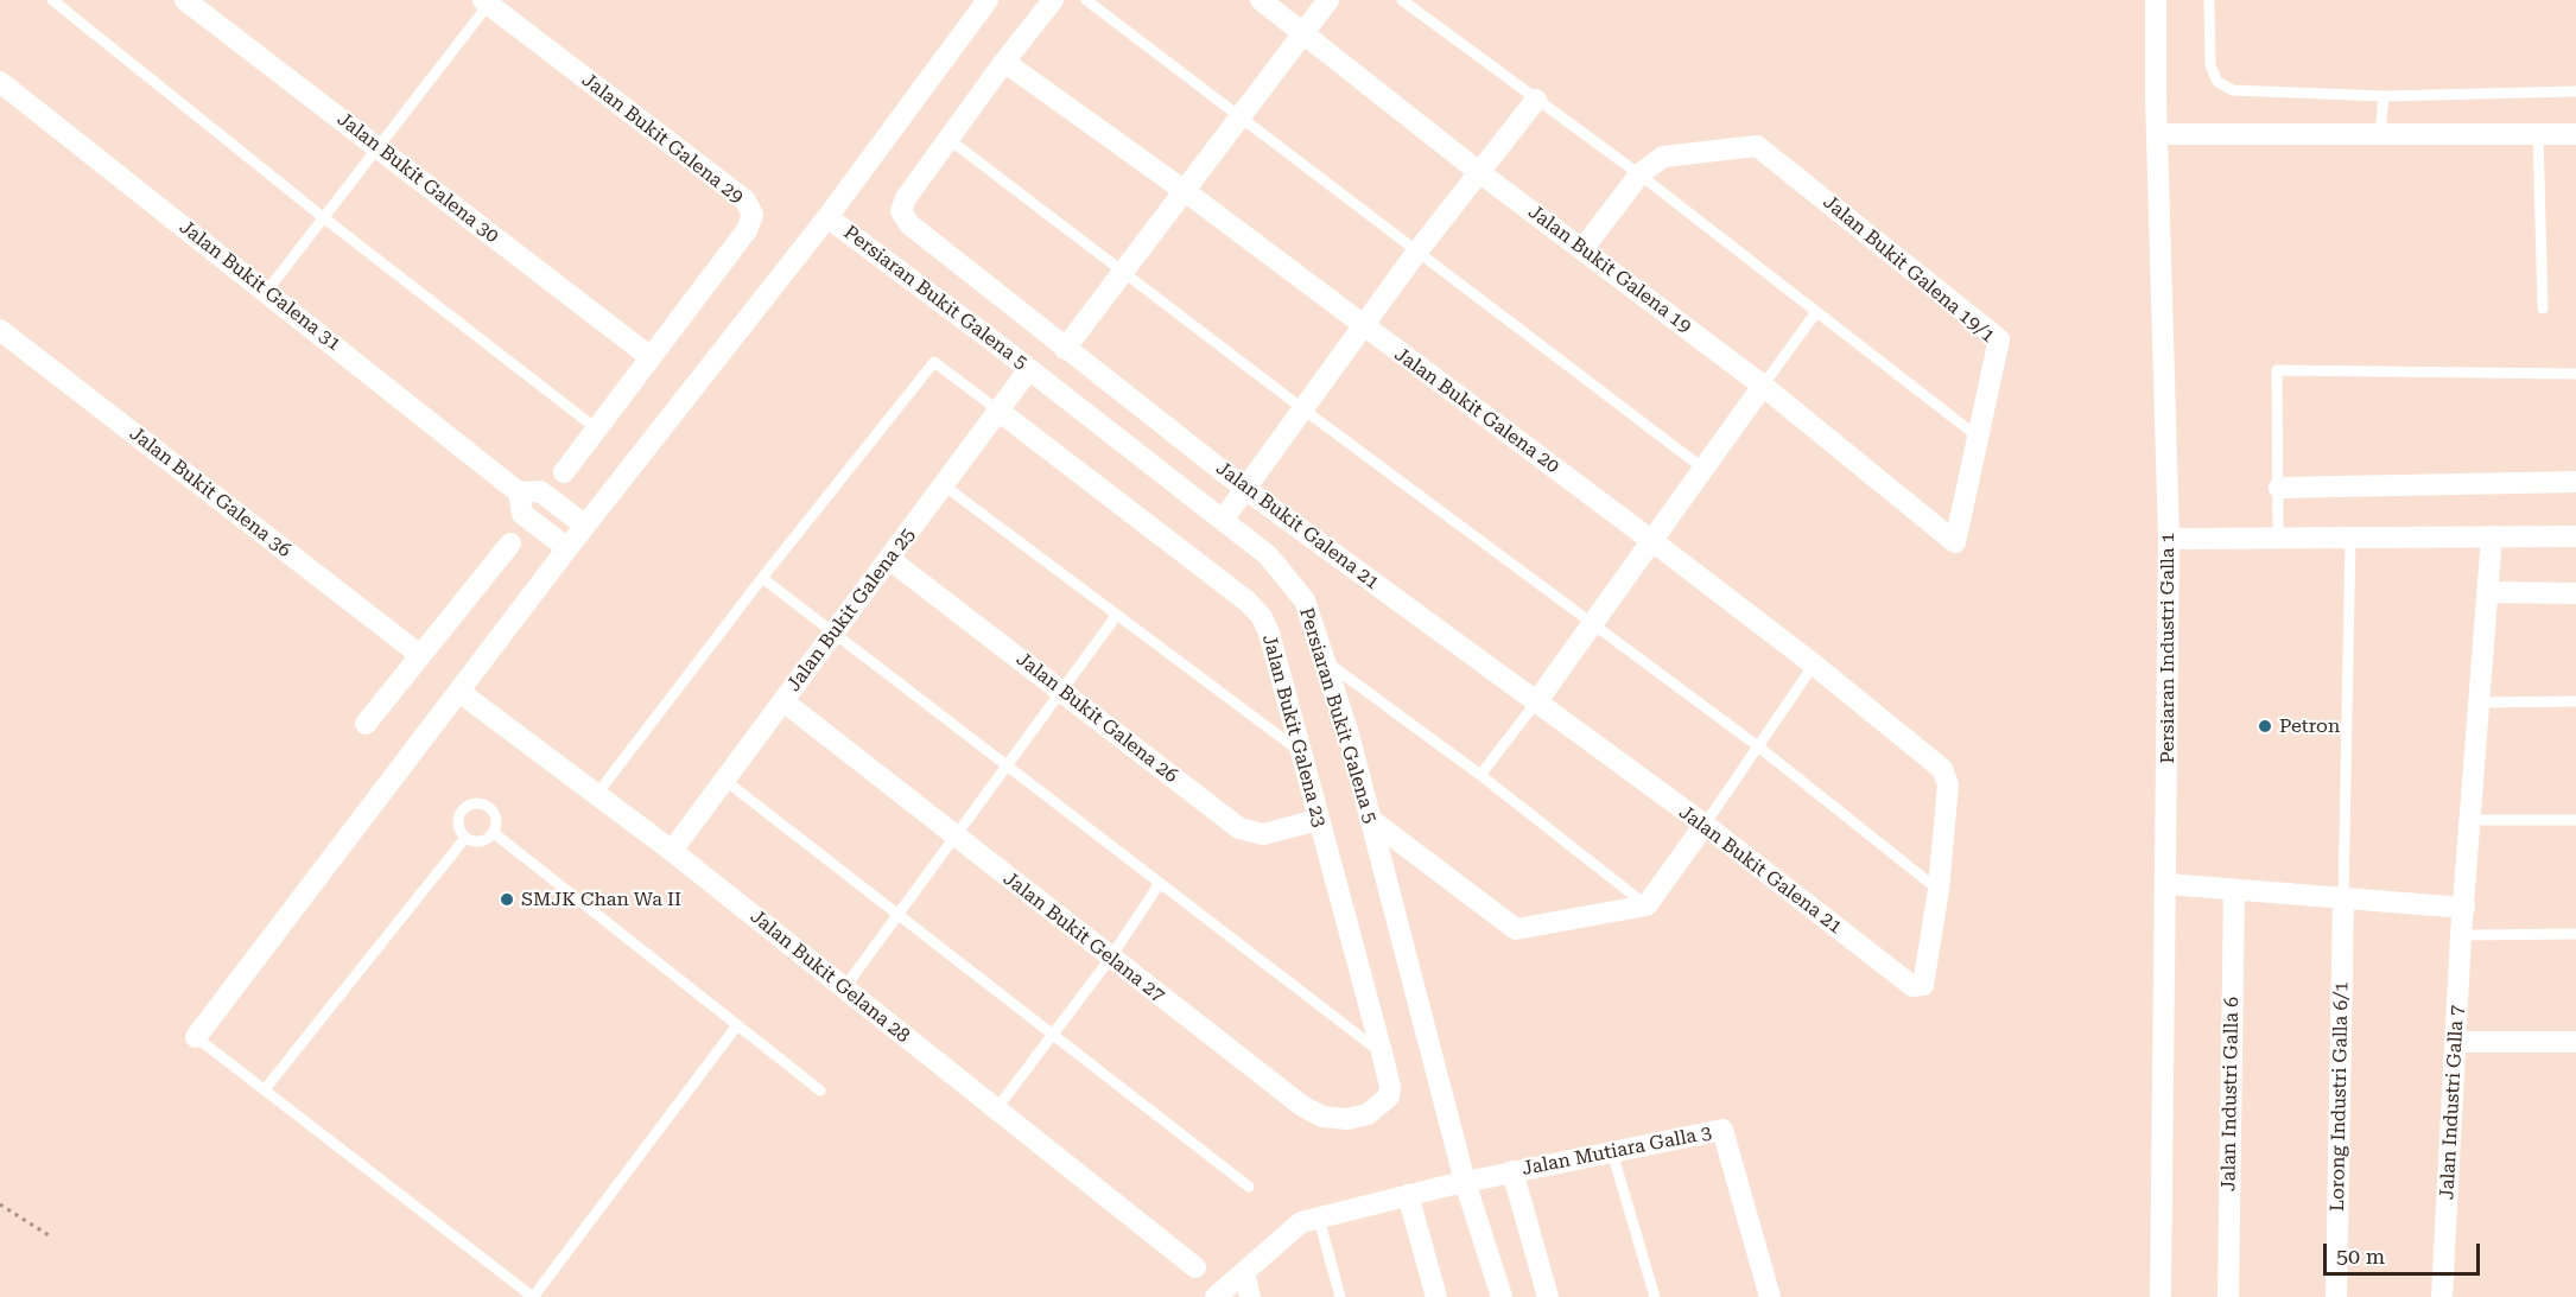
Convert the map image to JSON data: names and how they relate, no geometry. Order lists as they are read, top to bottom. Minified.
{"streets":{"street":["Jalan Bukit Galena 29","Jalan Bukit Galena 30","Jalan Bukit Galena 19","Jalan Bukit Galena 19/1","Jalan Bukit Galena 31","Persiaran Bukit Galena 5","Jalan Bukit Galena 20","Jalan Bukit Galena 36","Jalan Bukit Galena 21","Jalan Bukit Galena 25","Persiaran Industri Galla 1","Jalan Bukit Galena 26","Jalan Bukit Galena 23","Jalan Bukit Gelana 27","Jalan Bukit Gelana 28","Jalan Industri Galla 6","Lorong Industri Galla 6/1","Jalan Industri Galla 7","Jalan Mutiara Galla 3"]},"crossings":[["Jalan Bukit Galena 29","Jalan Bukit Galena 30"],["Jalan Bukit Galena 19","Jalan Bukit Galena 19/1"],["Persiaran Bukit Galena 5","Jalan Bukit Galena 25"],["Persiaran Bukit Galena 5","Jalan Mutiara Galla 3"],["Jalan Bukit Galena 20","Jalan Bukit Galena 21"],["Jalan Bukit Galena 25","Jalan Bukit Galena 26"],["Jalan Bukit Galena 25","Jalan Bukit Galena 23"],["Jalan Bukit Galena 25","Jalan Bukit Gelana 27"],["Jalan Bukit Galena 25","Jalan Bukit Gelana 28"],["Jalan Bukit Galena 26","Jalan Bukit Galena 23"],["Jalan Bukit Galena 23","Jalan Bukit Gelana 27"]],"places":["Petron","SMJK Chan Wa II"],"scale_bar":"50 m"}
